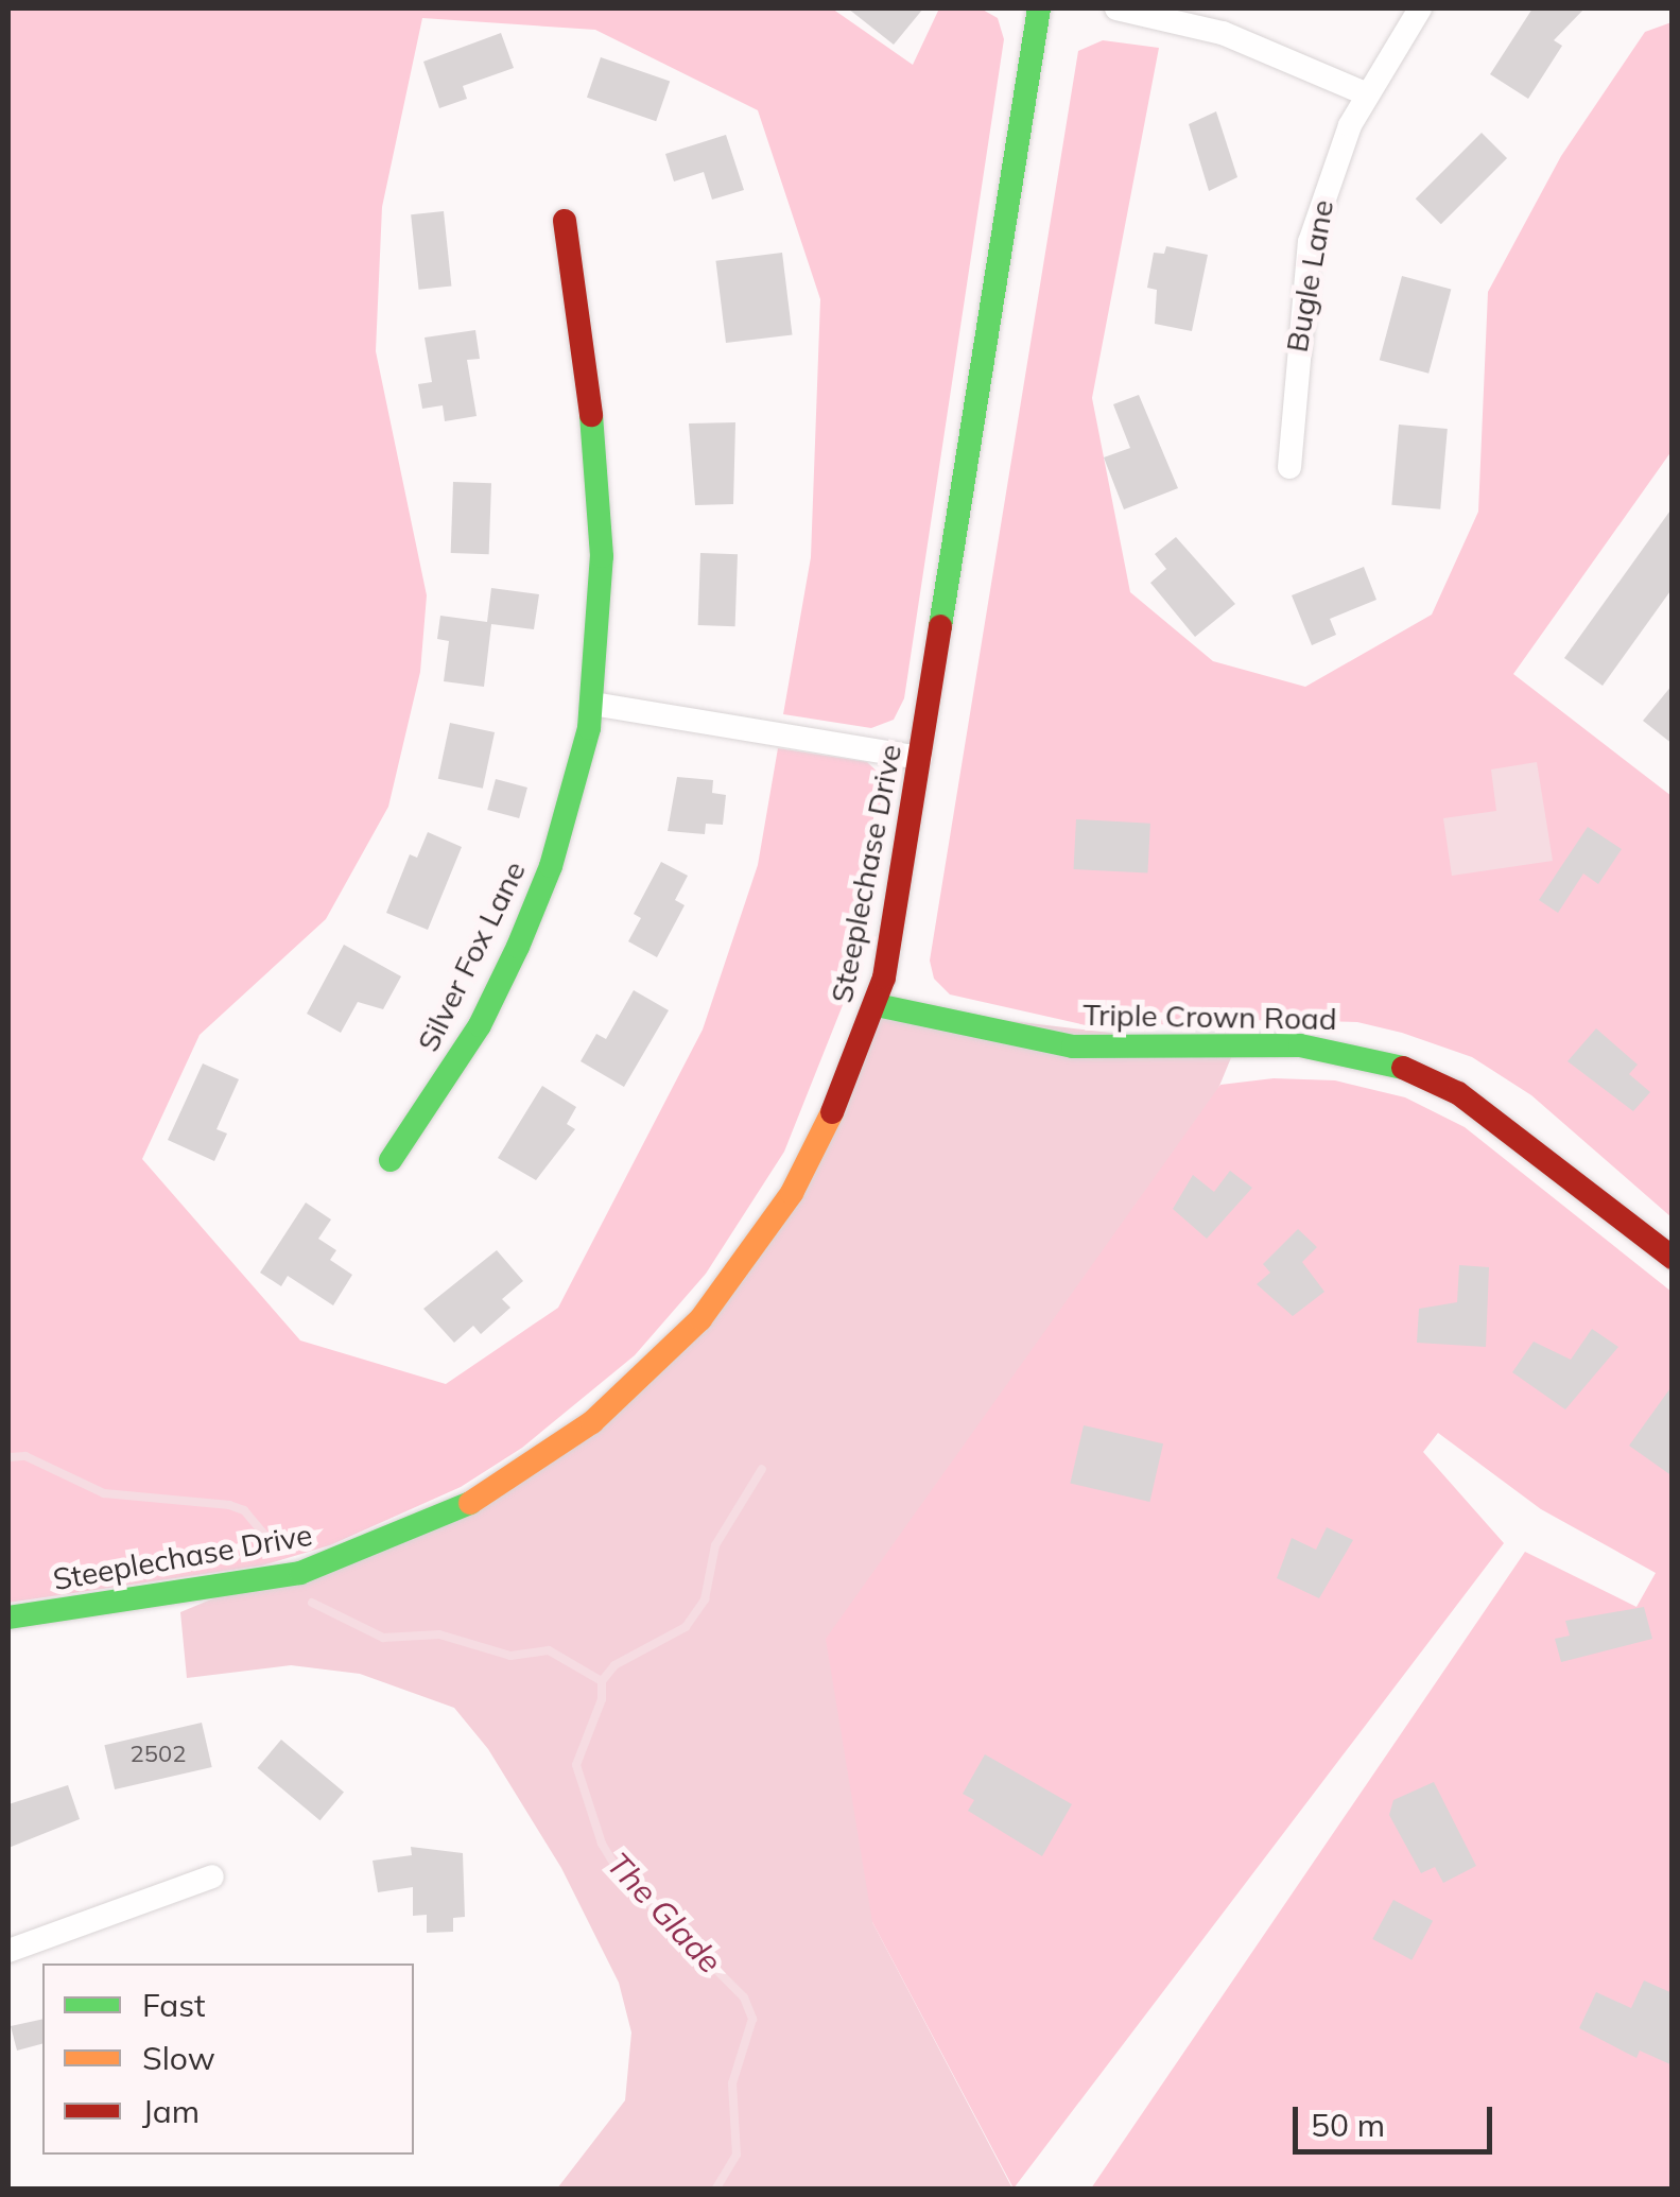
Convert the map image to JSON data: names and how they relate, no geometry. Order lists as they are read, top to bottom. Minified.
{"streets":{"street":["Bugle Lane","Steeplechase Drive","Silver Fox Lane","Triple Crown Road"]},"crossings":[["Steeplechase Drive","Triple Crown Road"]],"water":["The Glade"],"house_numbers":["2502"],"legend":["Fast","Slow","Jam"],"scale_bar":"50 m"}
